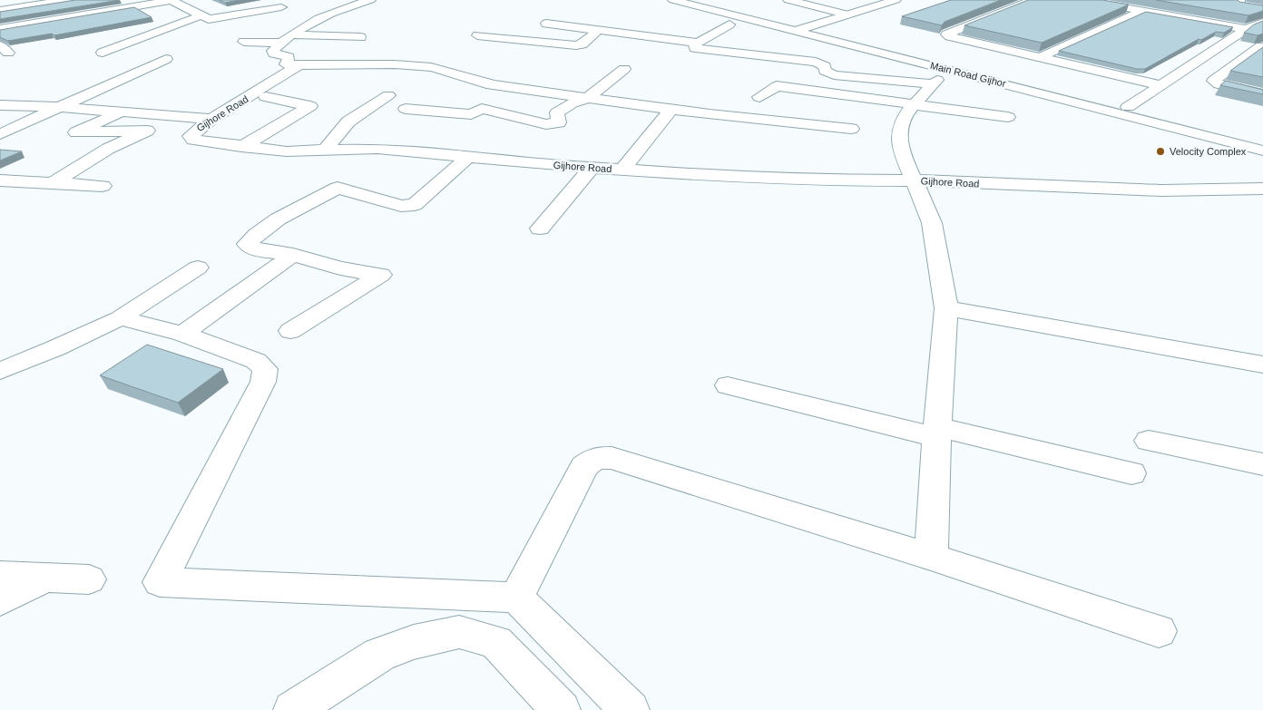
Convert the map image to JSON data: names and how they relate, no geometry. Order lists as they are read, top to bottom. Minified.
{"streets":{"street":["Main Road Gijhor","Gijhore Road"]},"places":["Velocity Complex"]}
